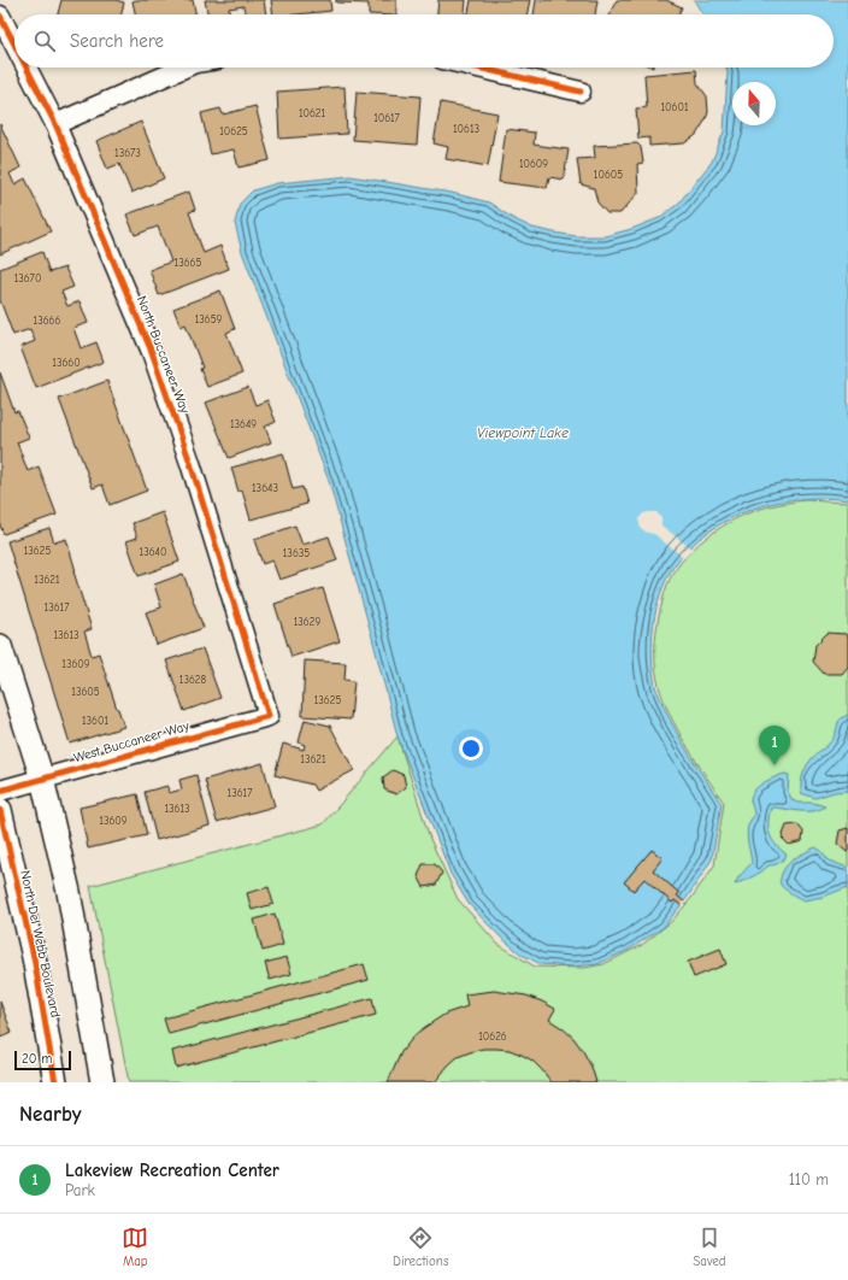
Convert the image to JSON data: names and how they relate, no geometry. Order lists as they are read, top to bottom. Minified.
{"streets":{"street":["North Buccaneer Way","West Buccaneer Way","North Del Webb Boulevard"]},"crossings":[["North Buccaneer Way","West Buccaneer Way"]],"water":["Viewpoint Lake"],"house_numbers":["10601","10621","10617","10613","10625","13673","10609","10605","13665","13670","13659","13666","13660","13649","13643","13625","13640","13635","13621","13617","13629","13613","13609","13628","13605","13625","13601","13621","13617","13613","13609","10626"],"scale_bar":"20 m","north":"top","page":{"search":"Search here","pins":"1","scale":"20 m","heading":"Nearby","list":[{"mark":"1","name":"Lakeview Recreation Center","note":"Park","value":"110 m"}],"nav":["Map","Directions","Saved"]}}
